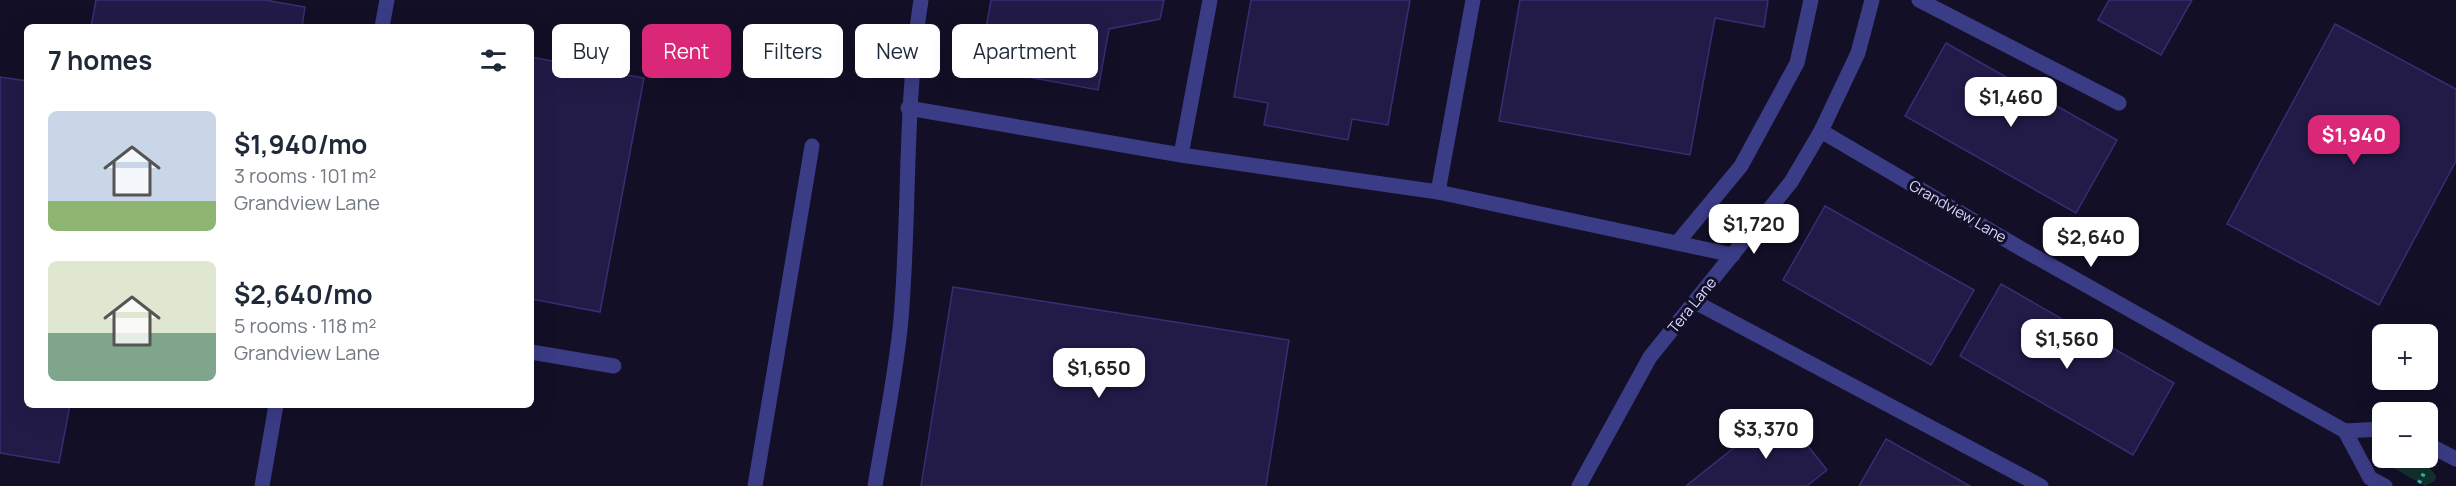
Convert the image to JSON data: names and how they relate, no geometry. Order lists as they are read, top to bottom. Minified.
{"streets":{"street":["Grandview Lane","Tera Lane"]},"crossings":[["Grandview Lane","Tera Lane"]],"page":{"chip":["Buy","Rent","Filters","New","Apartment"],"heading":"7 homes","price":["$1,460","$1,940","$1,720","$2,640","$1,560","$1,650","$3,370"],"list":[{"name":"$1,940/mo","note":"3 rooms · 101 m² · Grandview Lane"},{"name":"$2,640/mo","note":"5 rooms · 118 m² · Grandview Lane"}],"map_buttons":["+","−"]}}
